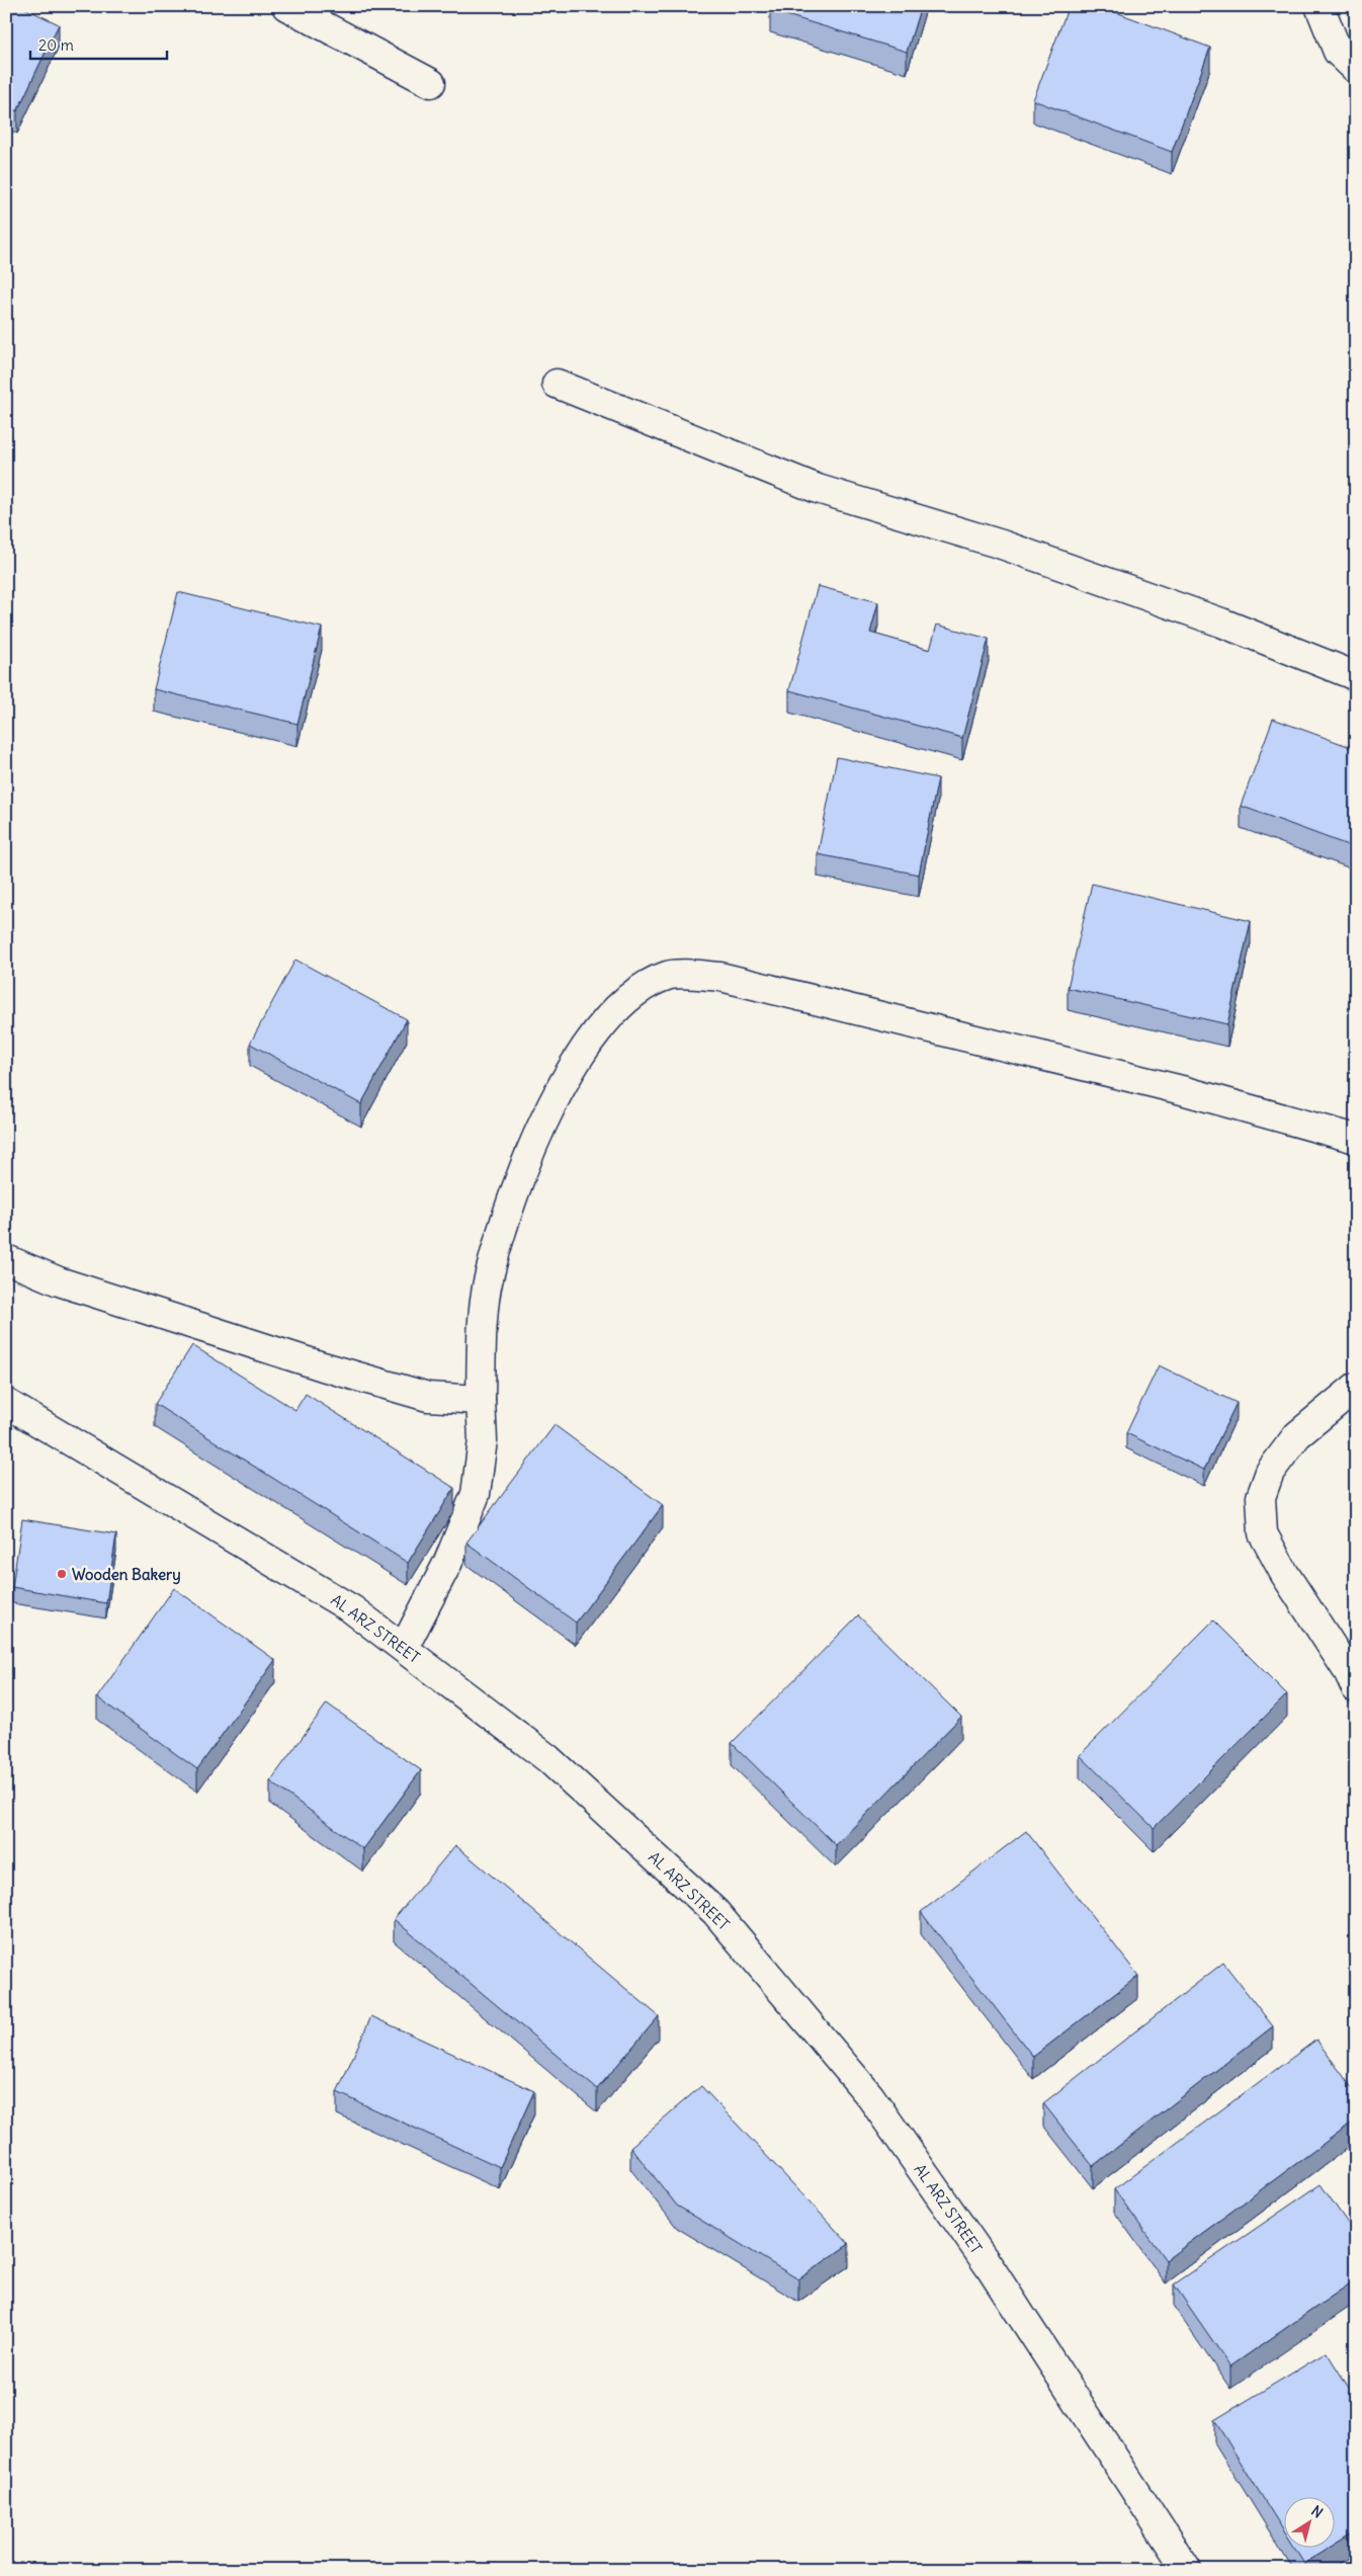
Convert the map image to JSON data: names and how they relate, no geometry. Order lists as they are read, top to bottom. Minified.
{"streets":{"street":["AL ARZ STREET"]},"places":["Wooden Bakery"],"scale_bar":"20 m","north":"top right"}
